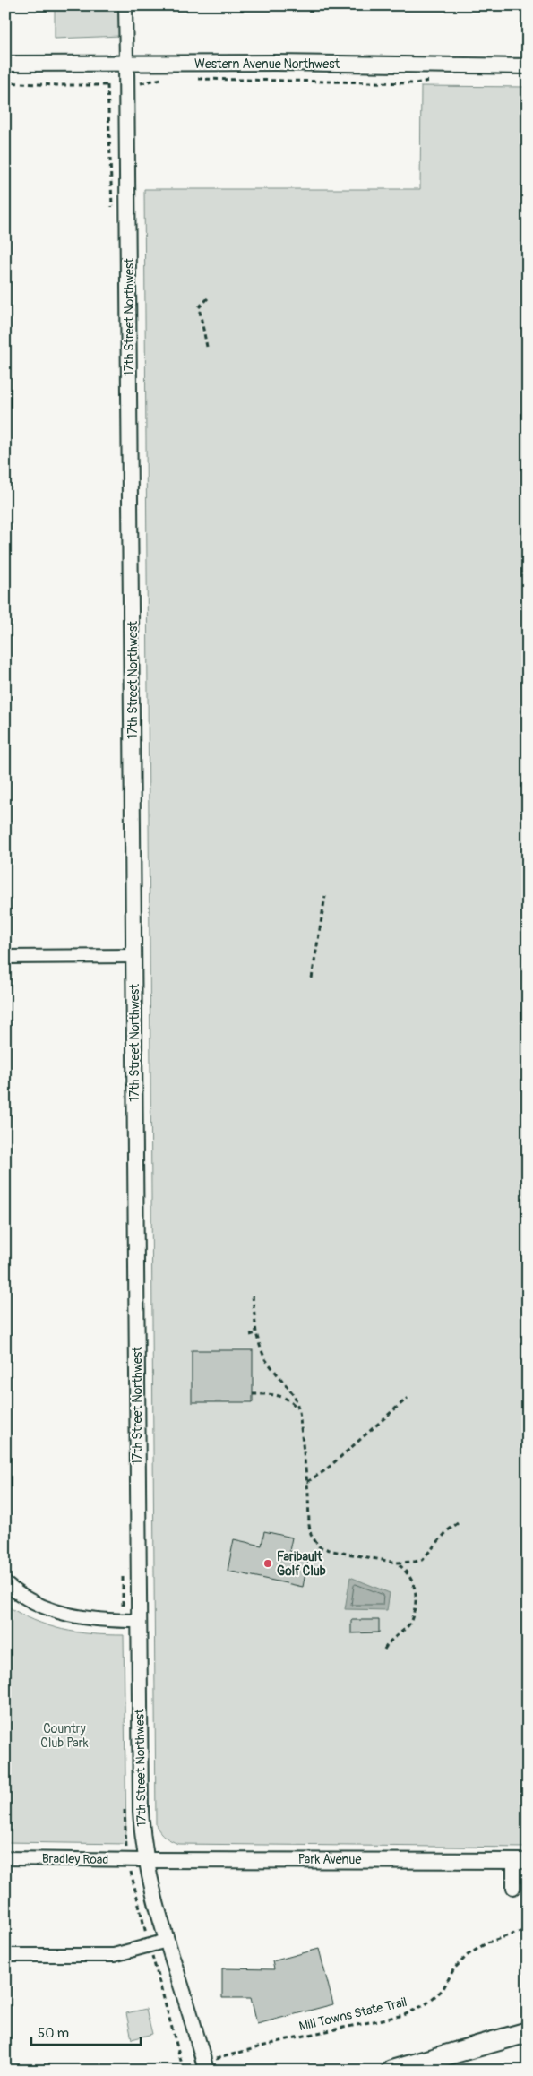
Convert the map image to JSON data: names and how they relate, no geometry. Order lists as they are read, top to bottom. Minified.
{"streets":{"street":["Western Avenue Northwest","17th Street Northwest","Bradley Road","Park Avenue"],"path":["Mill Towns State Trail"]},"crossings":[["Western Avenue Northwest","17th Street Northwest"],["17th Street Northwest","Bradley Road"],["17th Street Northwest","Park Avenue"],["17th Street Northwest","Mill Towns State Trail"],["Bradley Road","Park Avenue"]],"parks":["Country Club Park"],"places":["Faribault Golf Club"],"scale_bar":"50 m"}
